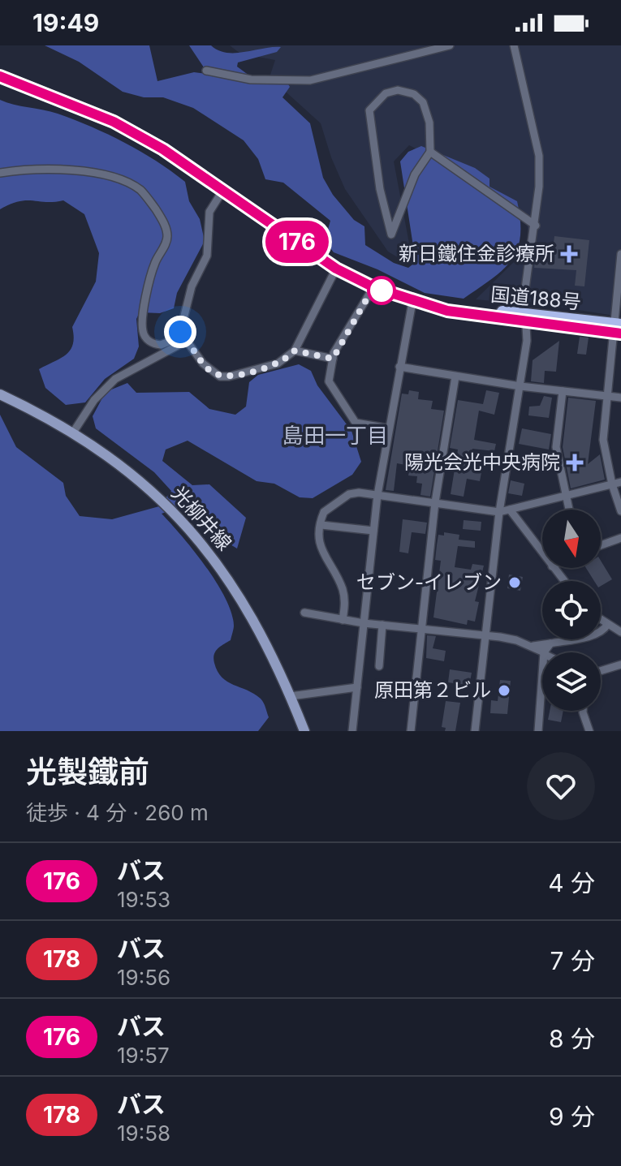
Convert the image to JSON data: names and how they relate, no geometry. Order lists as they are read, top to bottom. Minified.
{"streets":{"highway":["国道188号"],"main road":["光柳井線"]},"districts":["島田一丁目"],"places":{"health":["新日鐵住金診療所","陽光会光中央病院"],"other":["セブン-イレブン","原田第２ビル"]},"lines":["bus line 176"],"north":"bottom","page":{"status":"19:49","on_map":"176","heading":["光製鐵前","徒歩 · 4 分 · 260 m"],"list":[{"mark":"176","name":"バス","note":"19:53","value":"4 分"},{"mark":"178","name":"バス","note":"19:56","value":"7 分"},{"mark":"176","name":"バス","note":"19:57","value":"8 分"},{"mark":"178","name":"バス","note":"19:58","value":"9 分"}]}}
